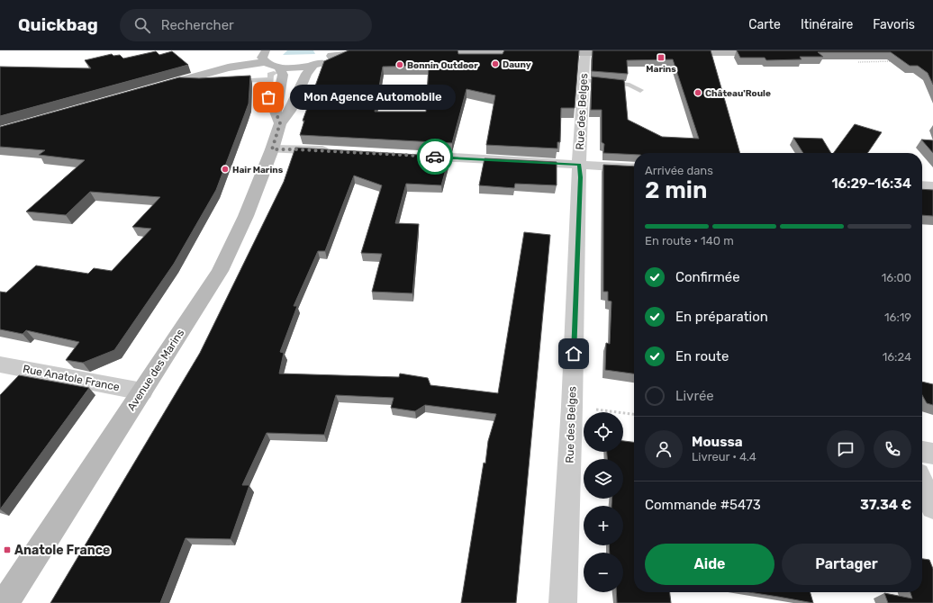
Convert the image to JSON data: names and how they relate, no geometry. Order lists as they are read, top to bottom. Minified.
{"streets":{"main road":["Avenue des Marins"],"street":["Rue des Belges","Rue Anatole France"]},"crossings":[["Avenue des Marins","Rue Anatole France"]],"places":{"transit":["Marins","Anatole France"],"other":["Dauny","Bonnin Outdoor","Château'Roule","Mon Agence Automobile","Hair Marins"]},"page":{"header":"Quickbag","search":"Rechercher","nav":["Carte","Itinéraire","Favoris"],"bubble":"Mon Agence Automobile","heading":["2 min","Arrivée dans","16:29–16:34"],"panel":["Moussa","Livreur · 4.4","Commande #5473","37.34 €"],"bar":"En route · 140 m","list":[["Confirmée","16:00"],["En préparation","16:19"],["En route","16:24"],"Livrée"],"map_buttons":["+","−"],"buttons":["Aide","Partager"]}}
